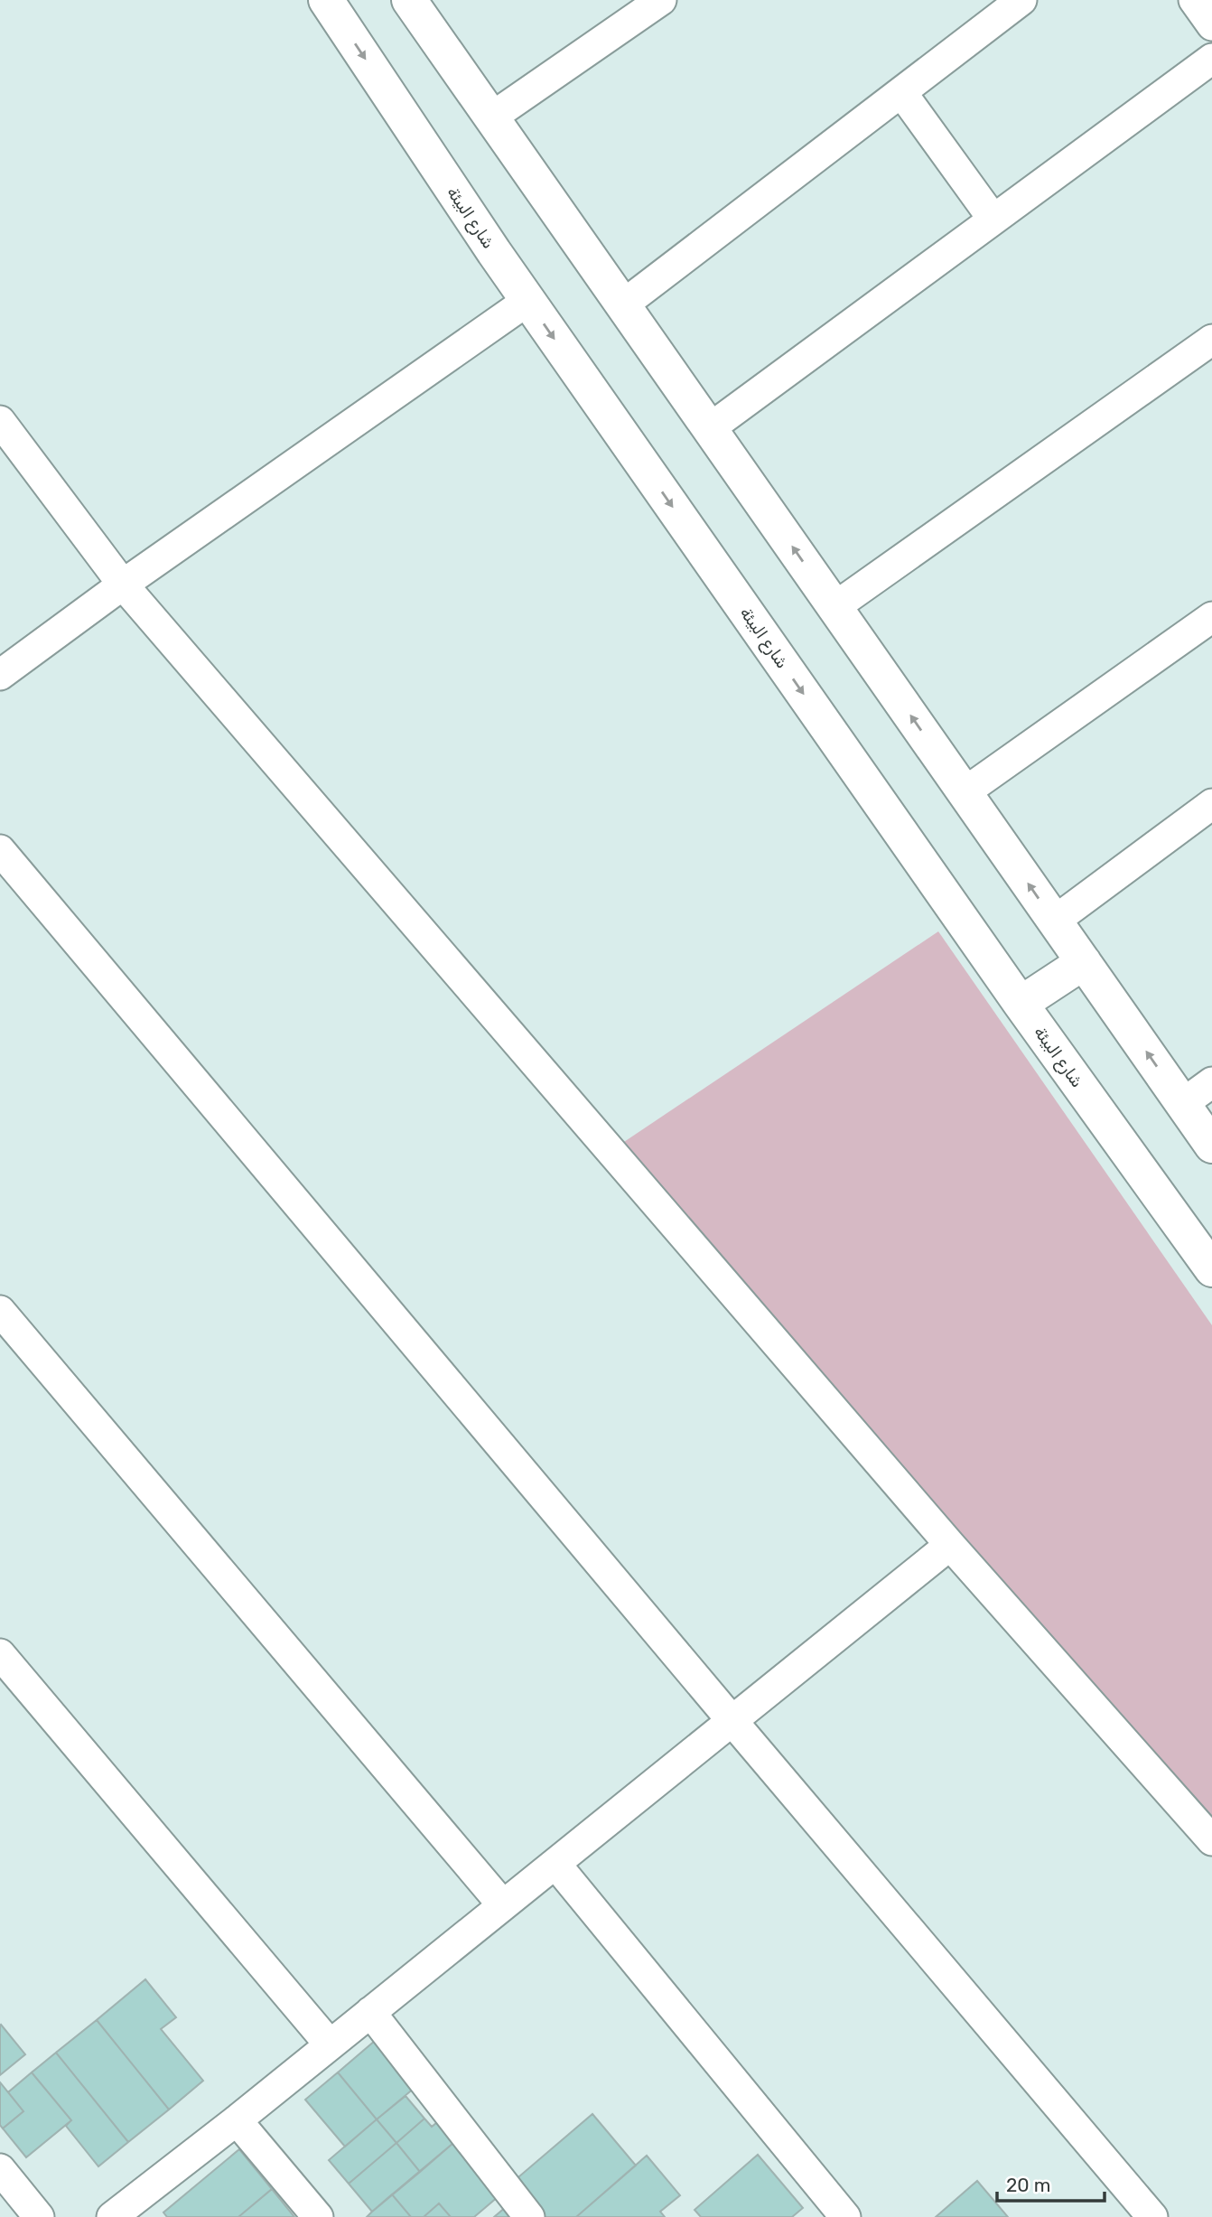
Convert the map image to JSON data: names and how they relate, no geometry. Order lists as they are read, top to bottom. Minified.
{"streets":{"street":["شارع البيئة"]},"scale_bar":"20 m"}
